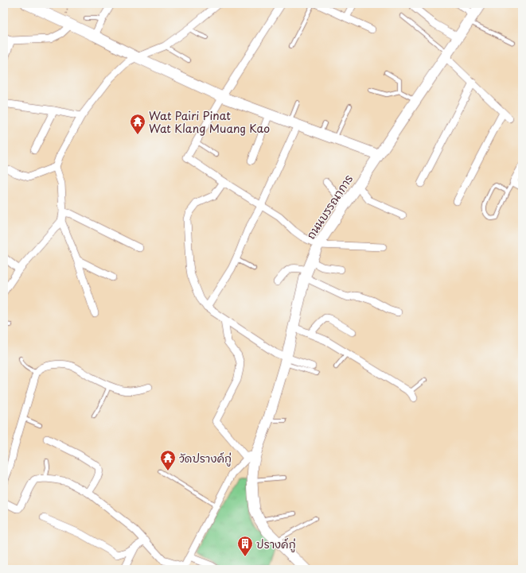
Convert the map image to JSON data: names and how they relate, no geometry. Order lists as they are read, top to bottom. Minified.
{"streets":{"street":["ถนนบรรณาการ"]},"places":{"temple":["Wat Pairi Pinat Wat Klang Muang Kao","วัดปรางค์กู่"],"building":["ปรางค์กู่"]}}
